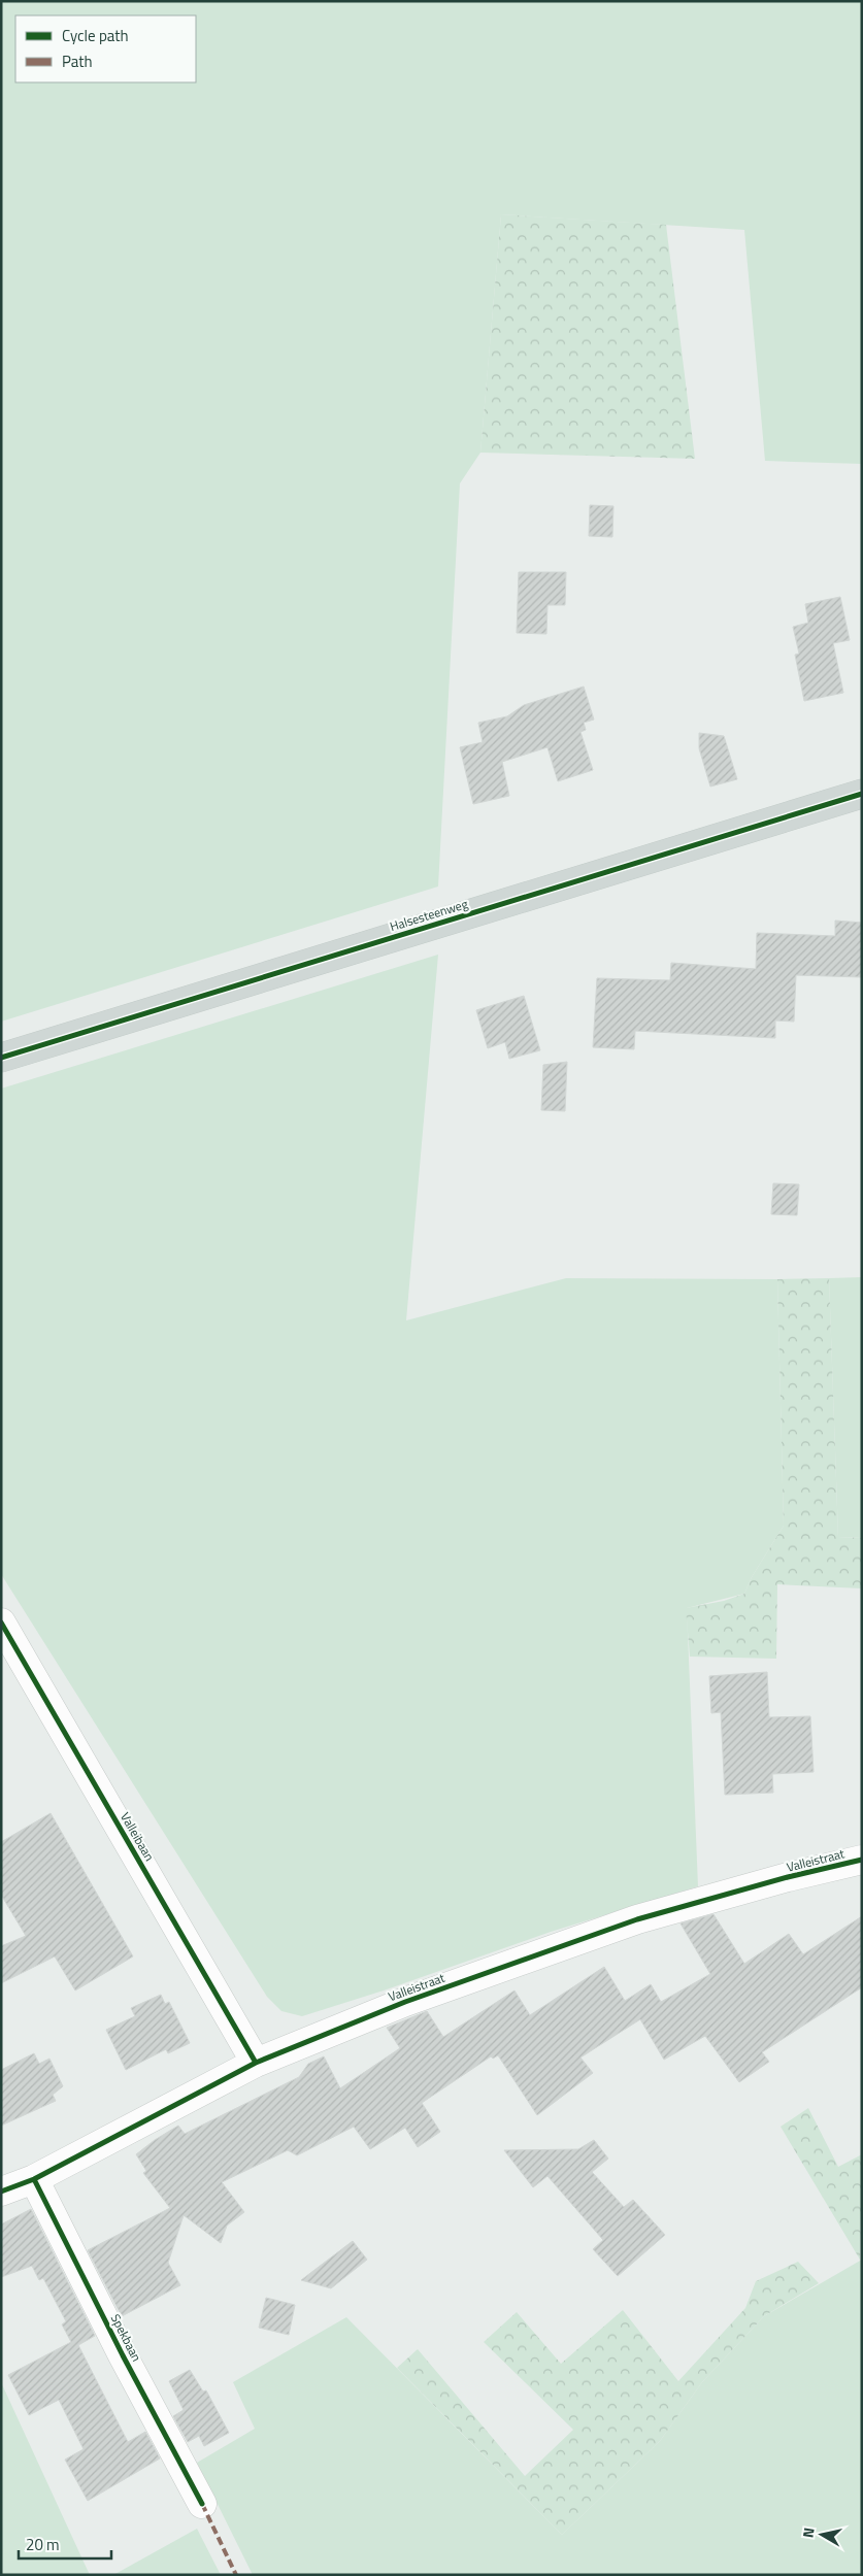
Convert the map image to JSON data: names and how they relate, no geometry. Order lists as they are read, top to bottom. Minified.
{"streets":{"main road":["Halsesteenweg"],"street":["Valleibaan","Valleistraat","Spekbaan"]},"crossings":[["Valleibaan","Valleistraat"],["Valleistraat","Spekbaan"]],"legend":["Cycle path","Path"],"scale_bar":"20 m","north":"left"}
